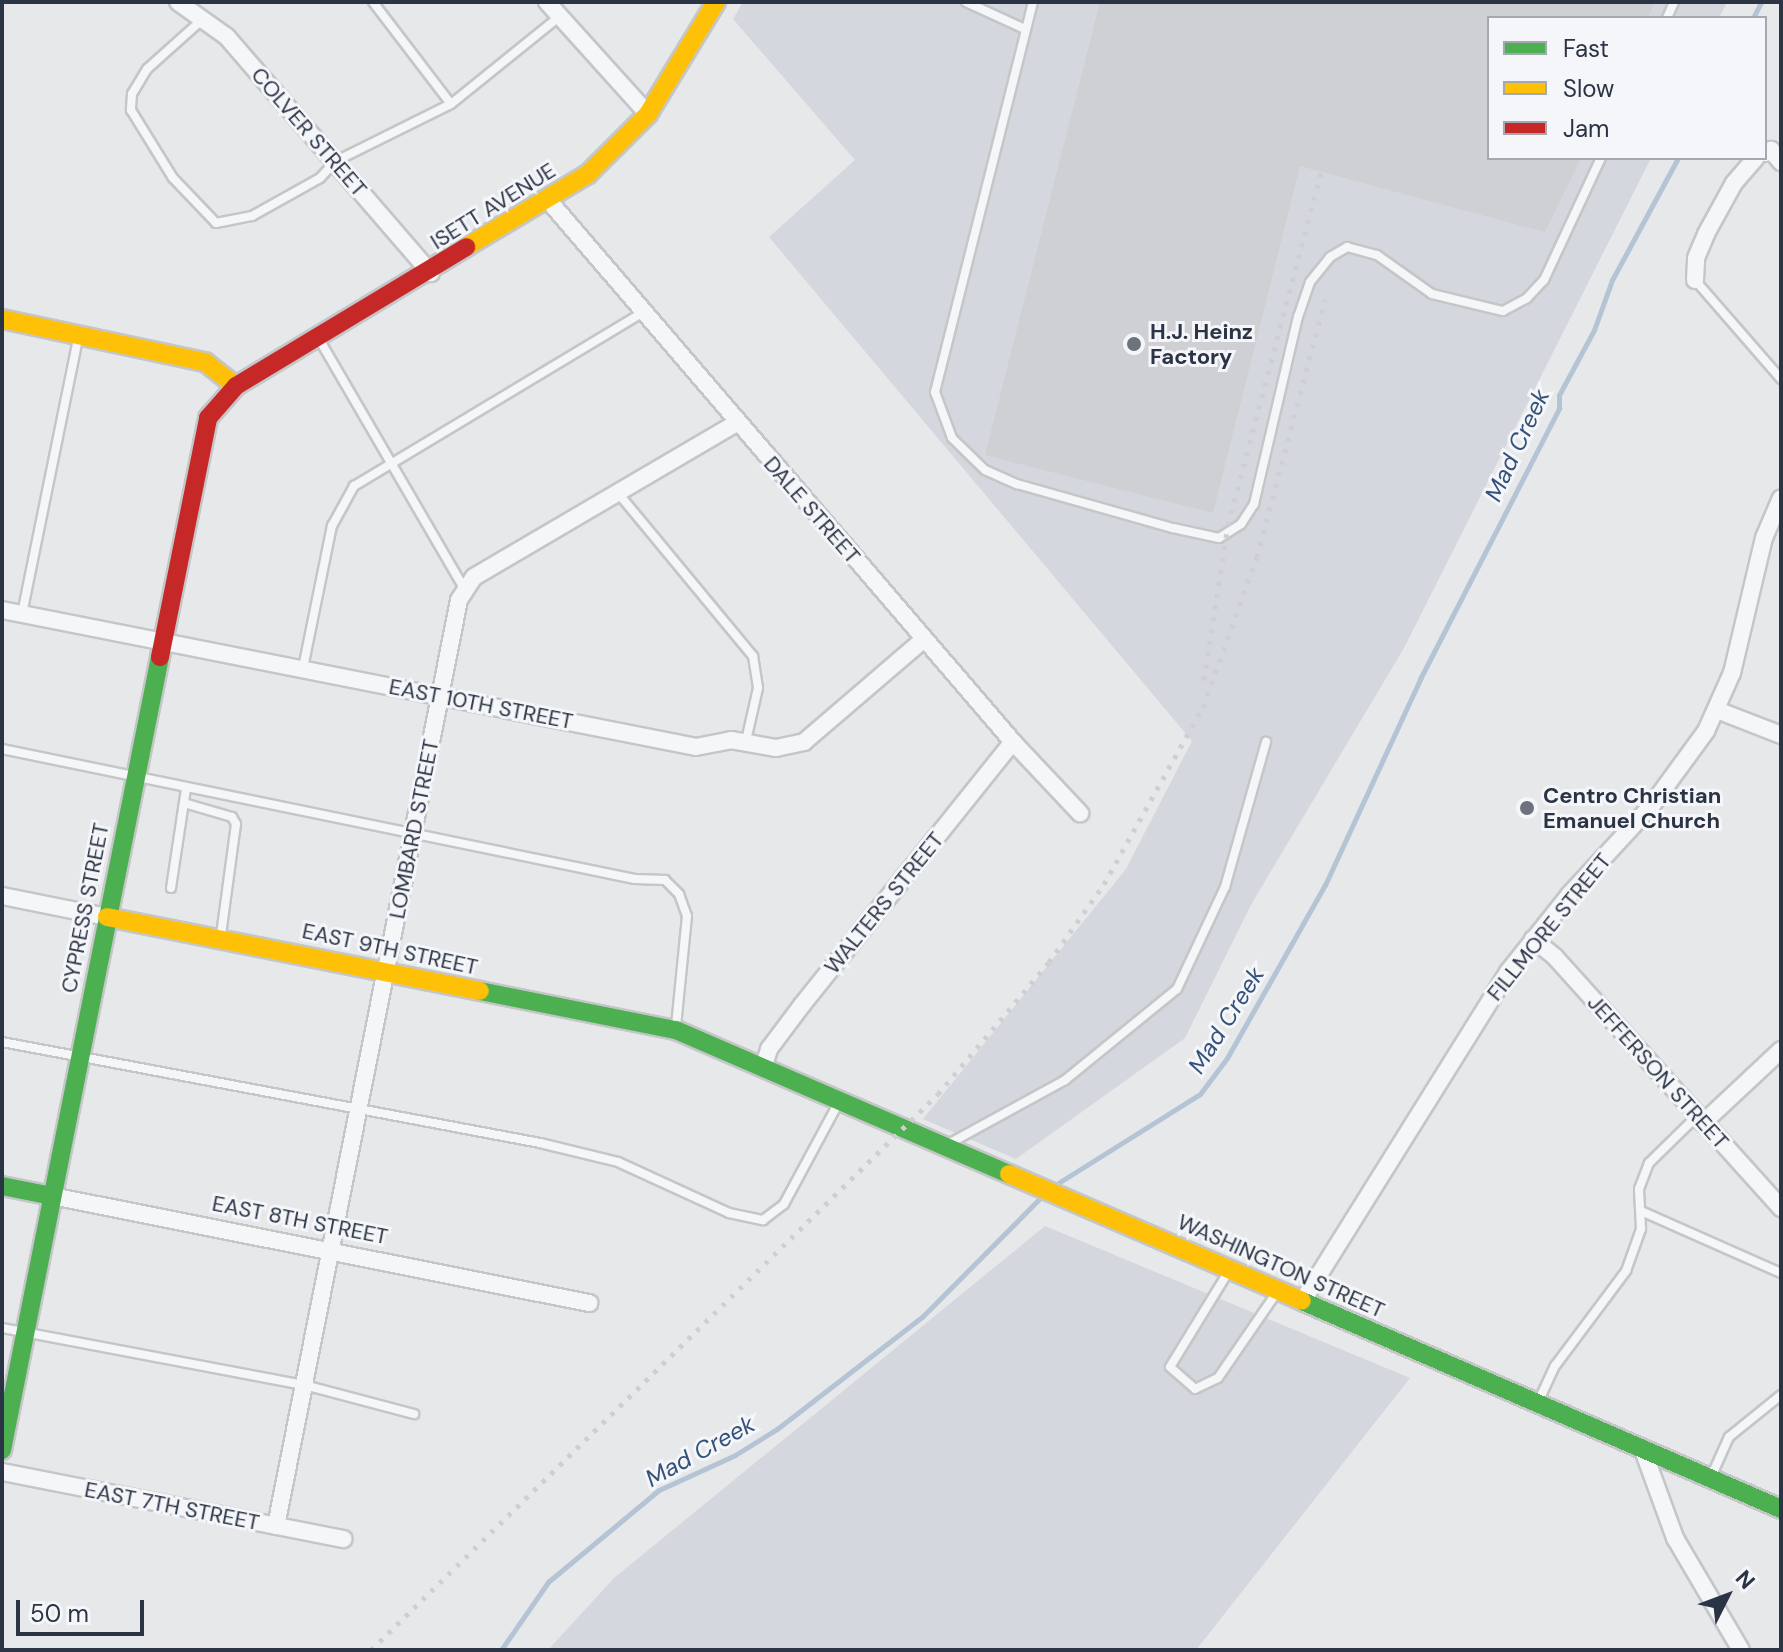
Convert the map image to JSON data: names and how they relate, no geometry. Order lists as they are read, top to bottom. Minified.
{"streets":{"main road":["ISETT AVENUE","CYPRESS STREET","EAST 9TH STREET","EAST 8TH STREET","WASHINGTON STREET"],"street":["COLVER STREET","DALE STREET","EAST 10TH STREET","LOMBARD STREET","WALTERS STREET","FILLMORE STREET","JEFFERSON STREET","EAST 7TH STREET"]},"crossings":[["COLVER STREET","ISETT AVENUE"],["ISETT AVENUE","DALE STREET"],["ISETT AVENUE","CYPRESS STREET"],["DALE STREET","EAST 10TH STREET"],["DALE STREET","WALTERS STREET"],["EAST 10TH STREET","LOMBARD STREET"],["EAST 10TH STREET","CYPRESS STREET"],["LOMBARD STREET","EAST 9TH STREET"],["LOMBARD STREET","EAST 8TH STREET"],["LOMBARD STREET","EAST 7TH STREET"],["WALTERS STREET","EAST 9TH STREET"],["WALTERS STREET","WASHINGTON STREET"],["CYPRESS STREET","EAST 9TH STREET"],["CYPRESS STREET","EAST 8TH STREET"],["FILLMORE STREET","JEFFERSON STREET"],["FILLMORE STREET","WASHINGTON STREET"],["EAST 9TH STREET","WASHINGTON STREET"]],"water":["Mad Creek"],"places":["H.J. Heinz Factory","Centro Christian Emanuel Church"],"legend":["Fast","Slow","Jam"],"scale_bar":"50 m","north":"top right"}
